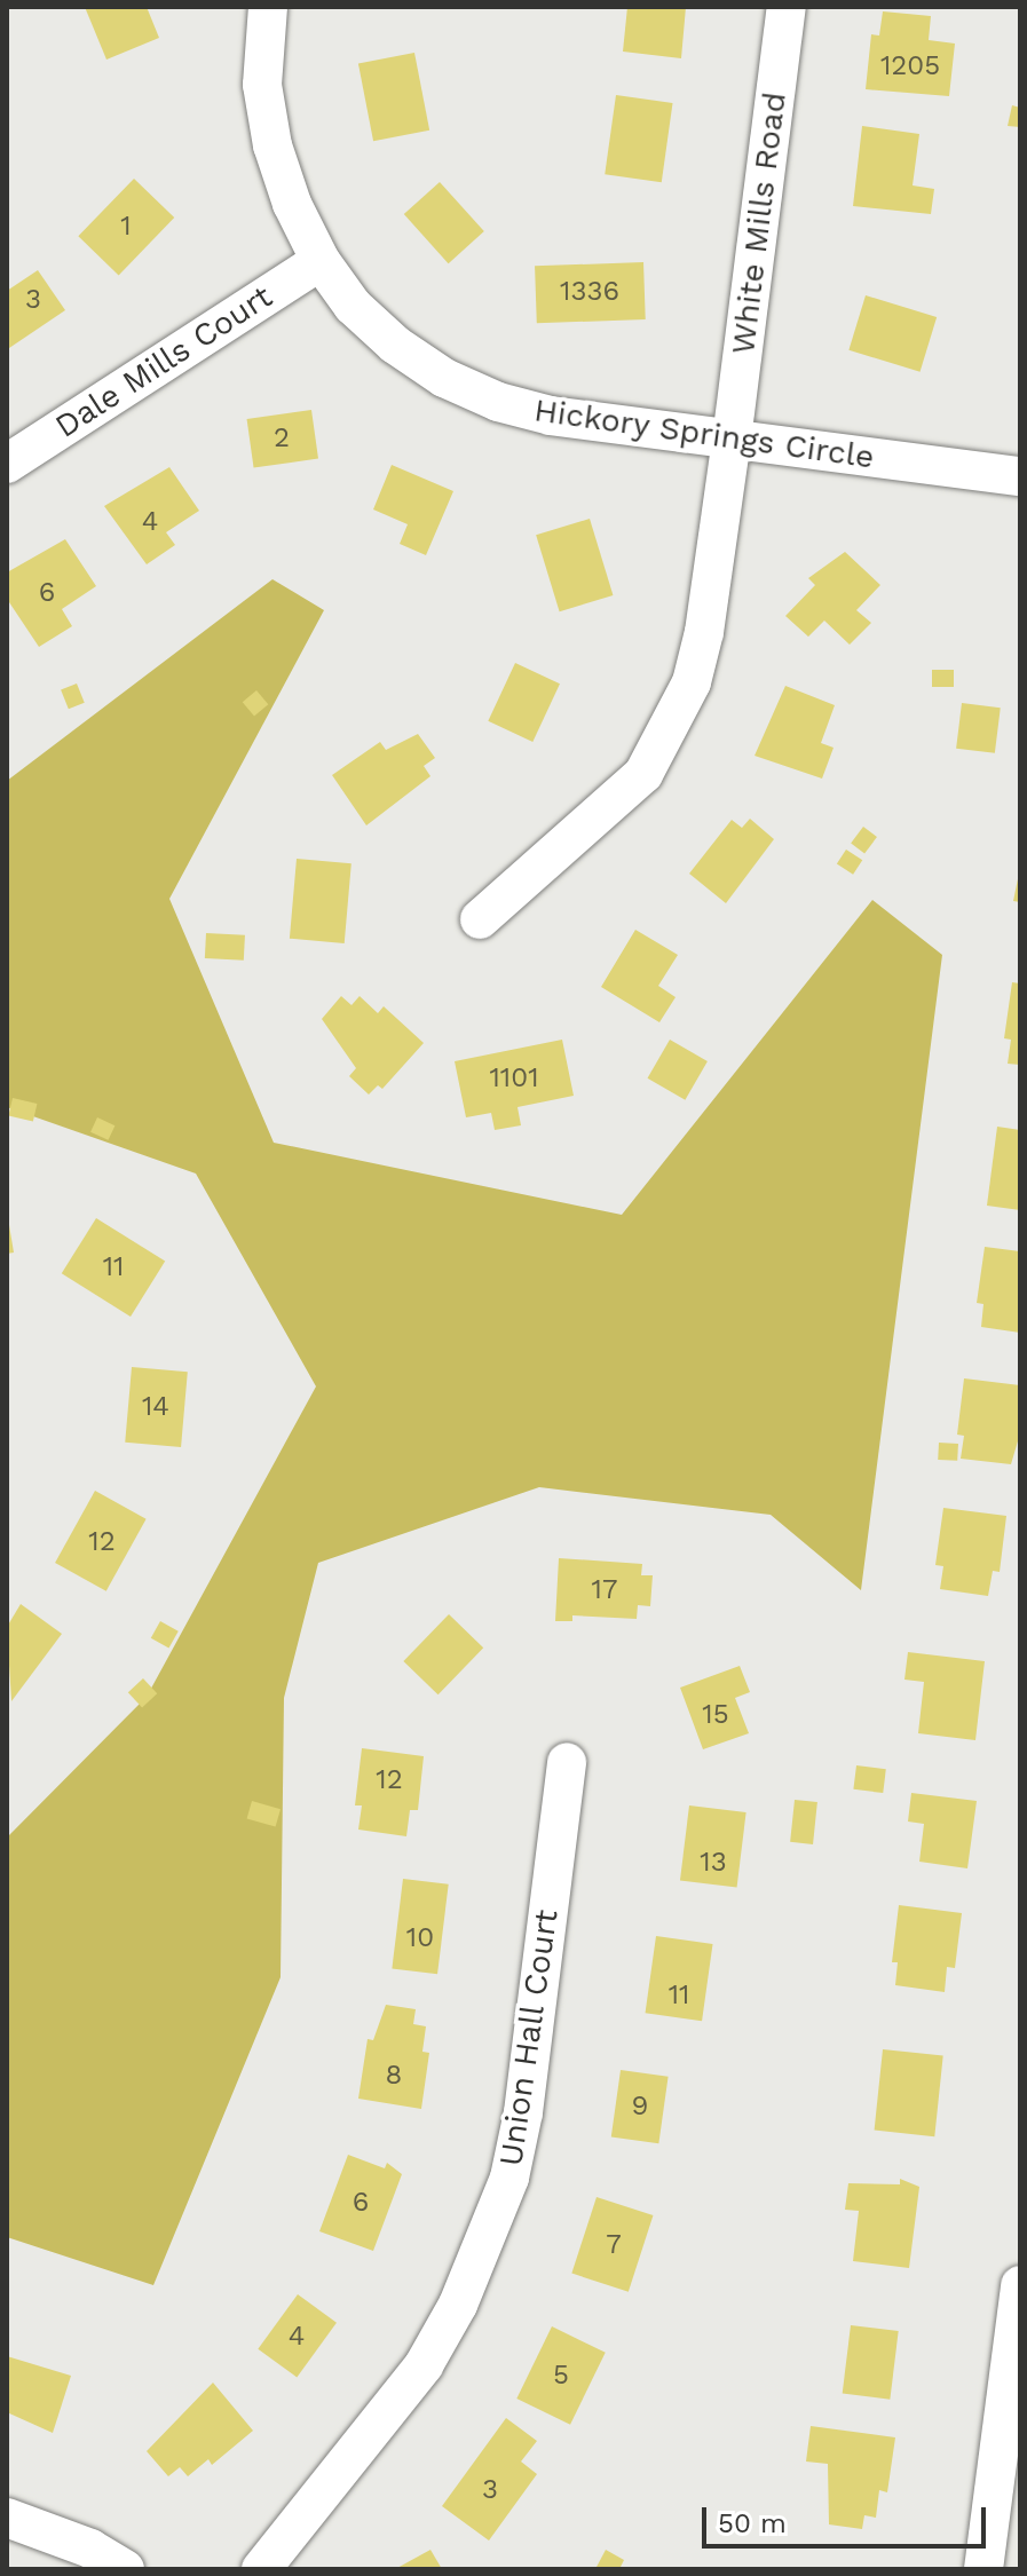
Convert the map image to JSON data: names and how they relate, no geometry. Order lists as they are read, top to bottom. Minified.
{"streets":{"street":["White Mills Road","Dale Mills Court","Hickory Springs Circle","Union Hall Court"]},"crossings":[["White Mills Road","Hickory Springs Circle"],["Dale Mills Court","Hickory Springs Circle"]],"house_numbers":["1205","1","1336","3","2","4","6","1101","11","14","12","17","15","12","13","10","11","8","9","6","7","4","5","3"],"scale_bar":"50 m"}
